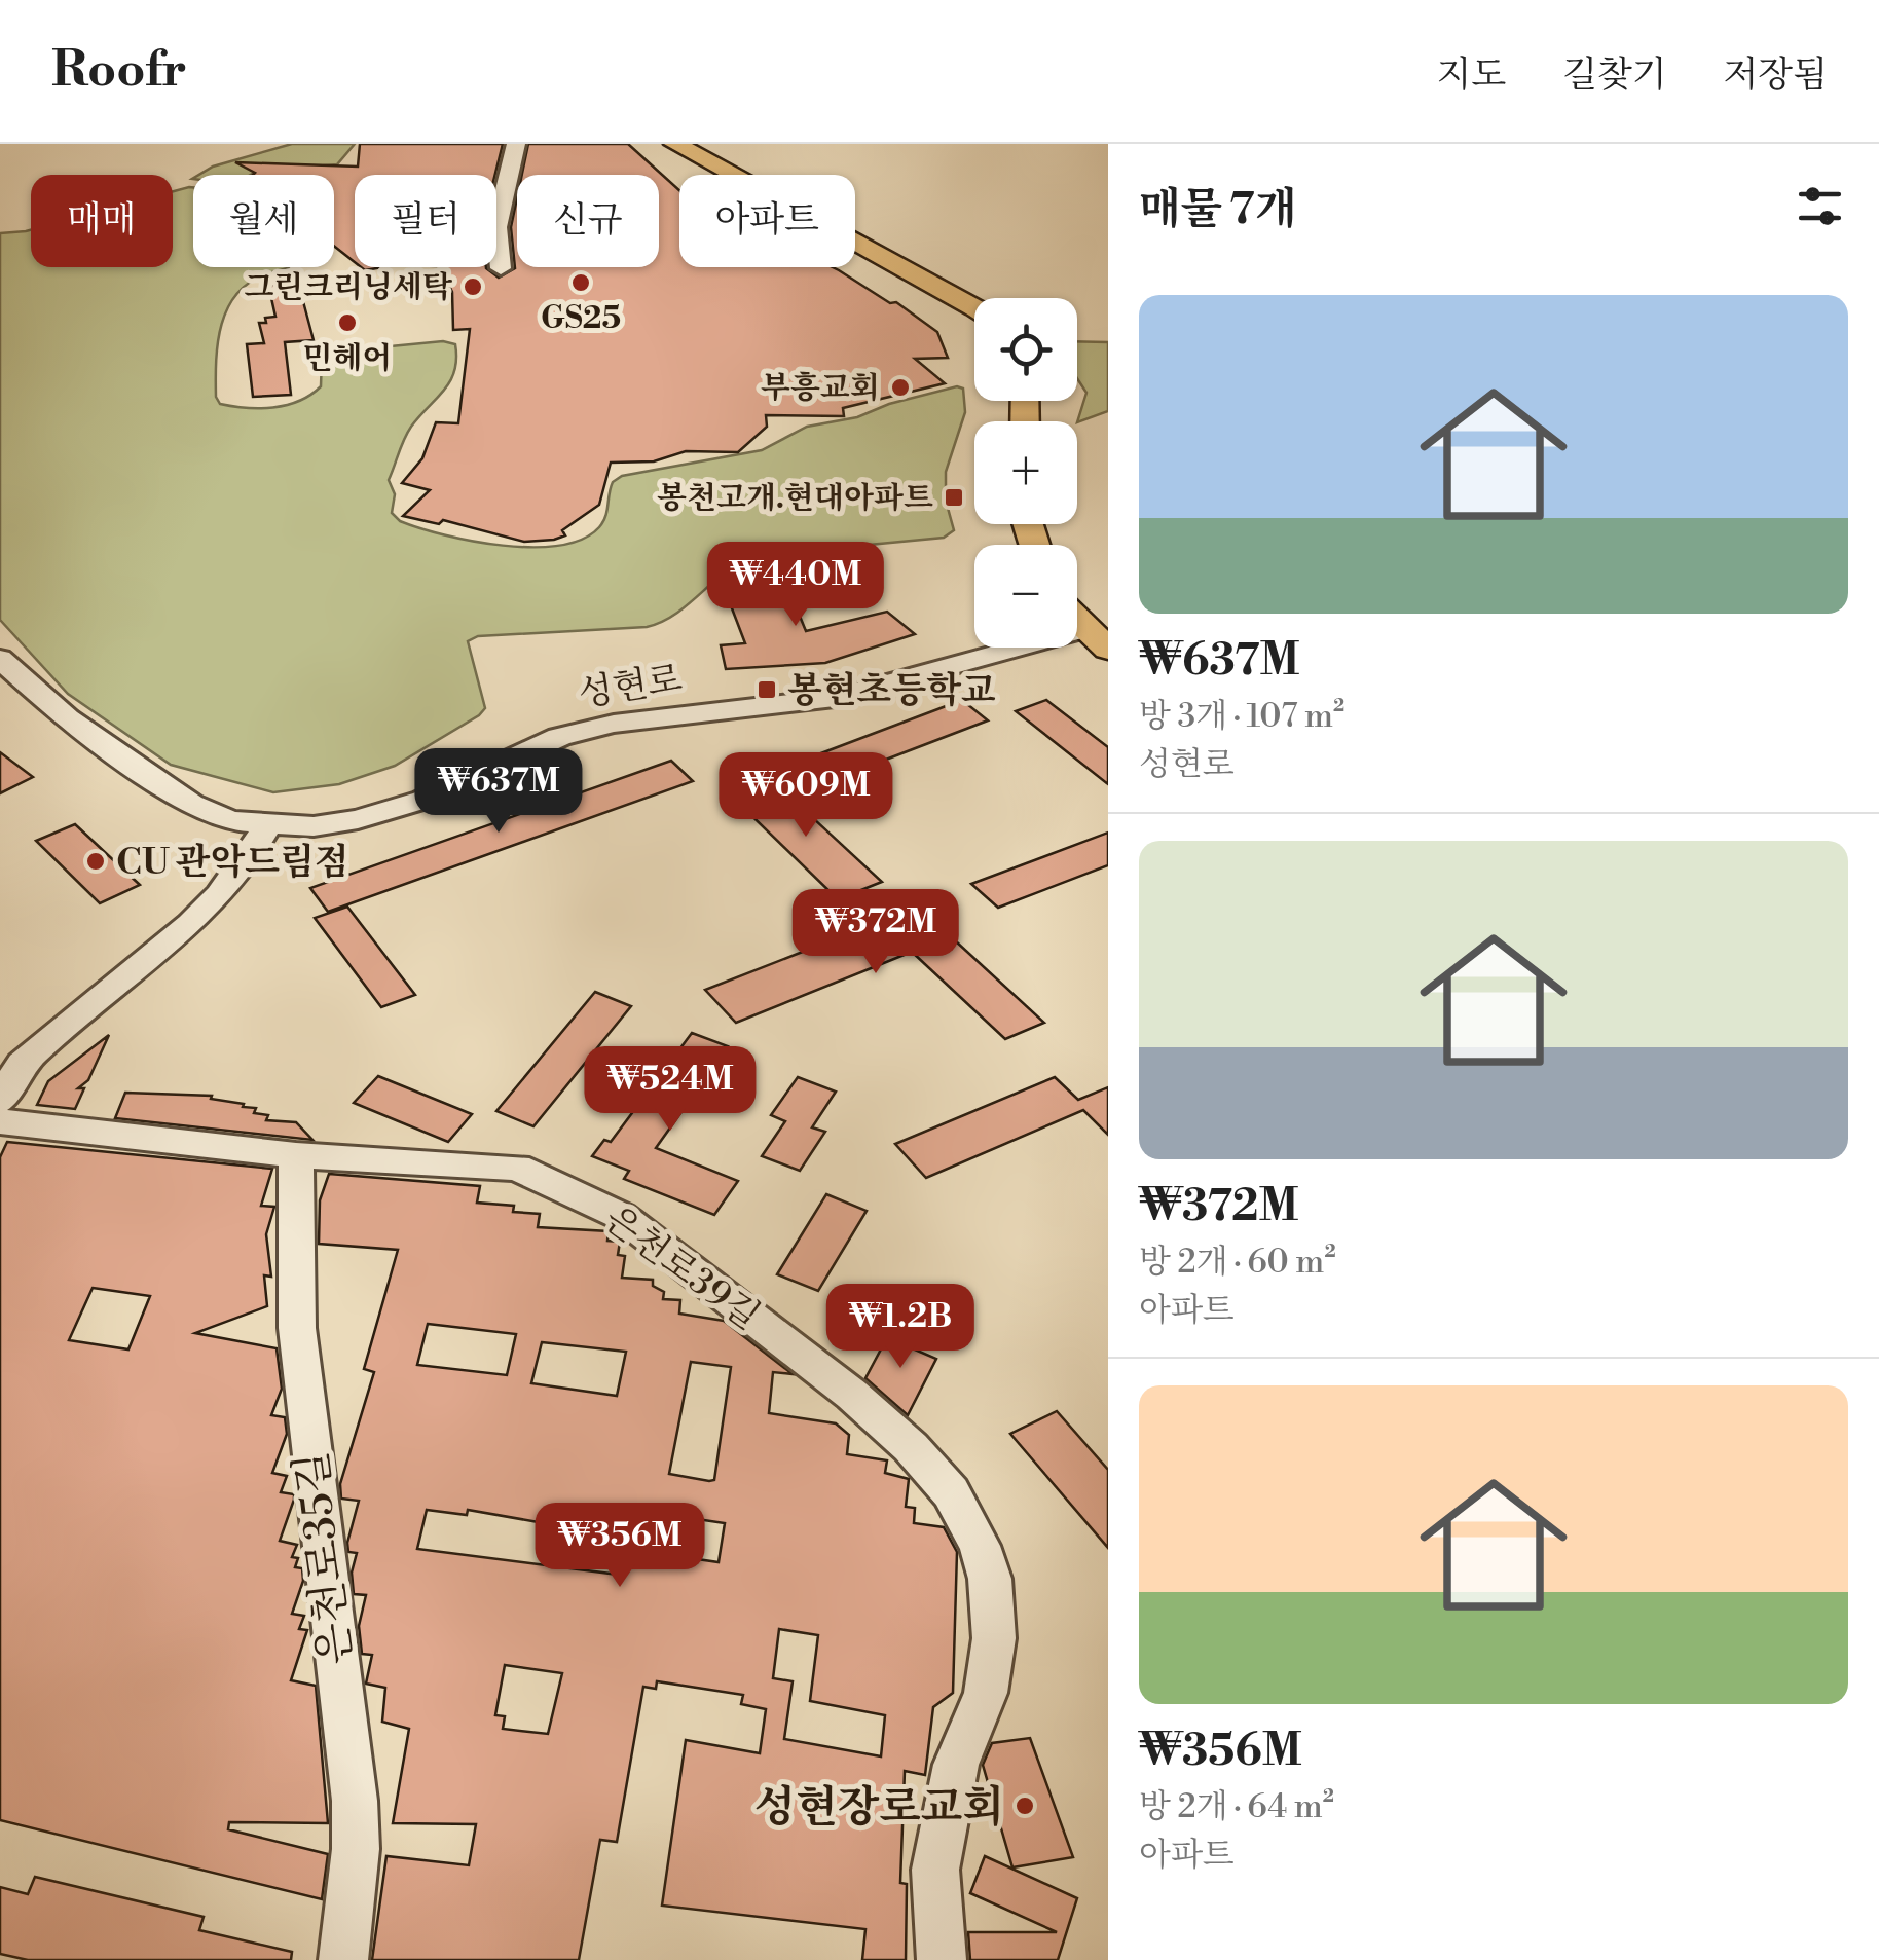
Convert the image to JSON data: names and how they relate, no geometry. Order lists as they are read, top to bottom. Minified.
{"streets":{"street":["성현로","은천로39길","은천로35길"]},"crossings":[["은천로39길","은천로35길"]],"places":{"other":["GS25","그린크리닝세탁","민헤어","부흥교회","CU 관악드림점","성현장로교회"],"transit":["봉천고개.현대아파트","봉현초등학교"]},"page":{"header":"Roofr","nav":["지도","길찾기","저장됨"],"heading":"매물 7개","chip":["매매","월세","필터","신규","아파트"],"list":[{"name":"₩637M","note":"방 3개 · 107 m² · 성현로"},{"name":"₩372M","note":"방 2개 · 60 m² · 아파트"},{"name":"₩356M","note":"방 2개 · 64 m² · 아파트"}],"map_buttons":["+","−"],"price":["₩440M","₩637M","₩609M","₩372M","₩524M","₩1.2B","₩356M"]}}
